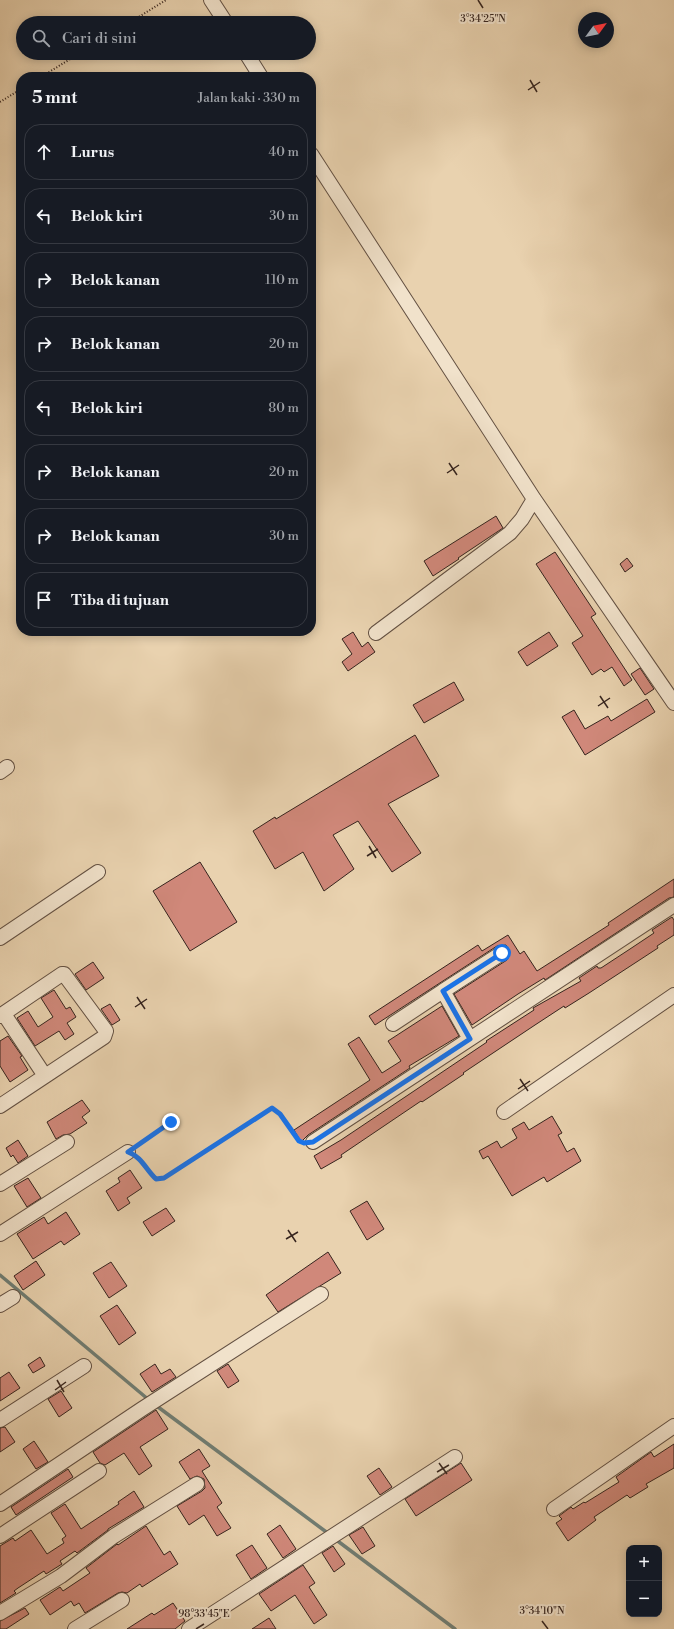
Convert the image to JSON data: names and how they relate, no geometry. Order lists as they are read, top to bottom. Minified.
{"north":"top right","page":{"search":"Cari di sini","heading":["5 mnt","Jalan kaki · 330 m"],"list":[["Lurus","40 m"],["Belok kiri","30 m"],["Belok kanan","110 m"],["Belok kanan","20 m"],["Belok kiri","80 m"],["Belok kanan","20 m"],["Belok kanan","30 m"],"Tiba di tujuan"],"map_buttons":["+","−"]},"coordinates":["3°34'25\"N","3°34'10\"N","98°33'45\"E"]}
